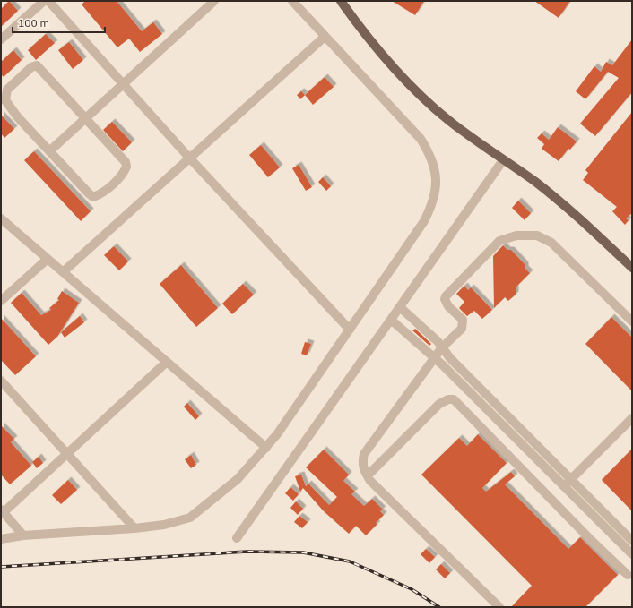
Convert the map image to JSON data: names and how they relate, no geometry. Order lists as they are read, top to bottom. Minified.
{"scale_bar":"100 m"}
